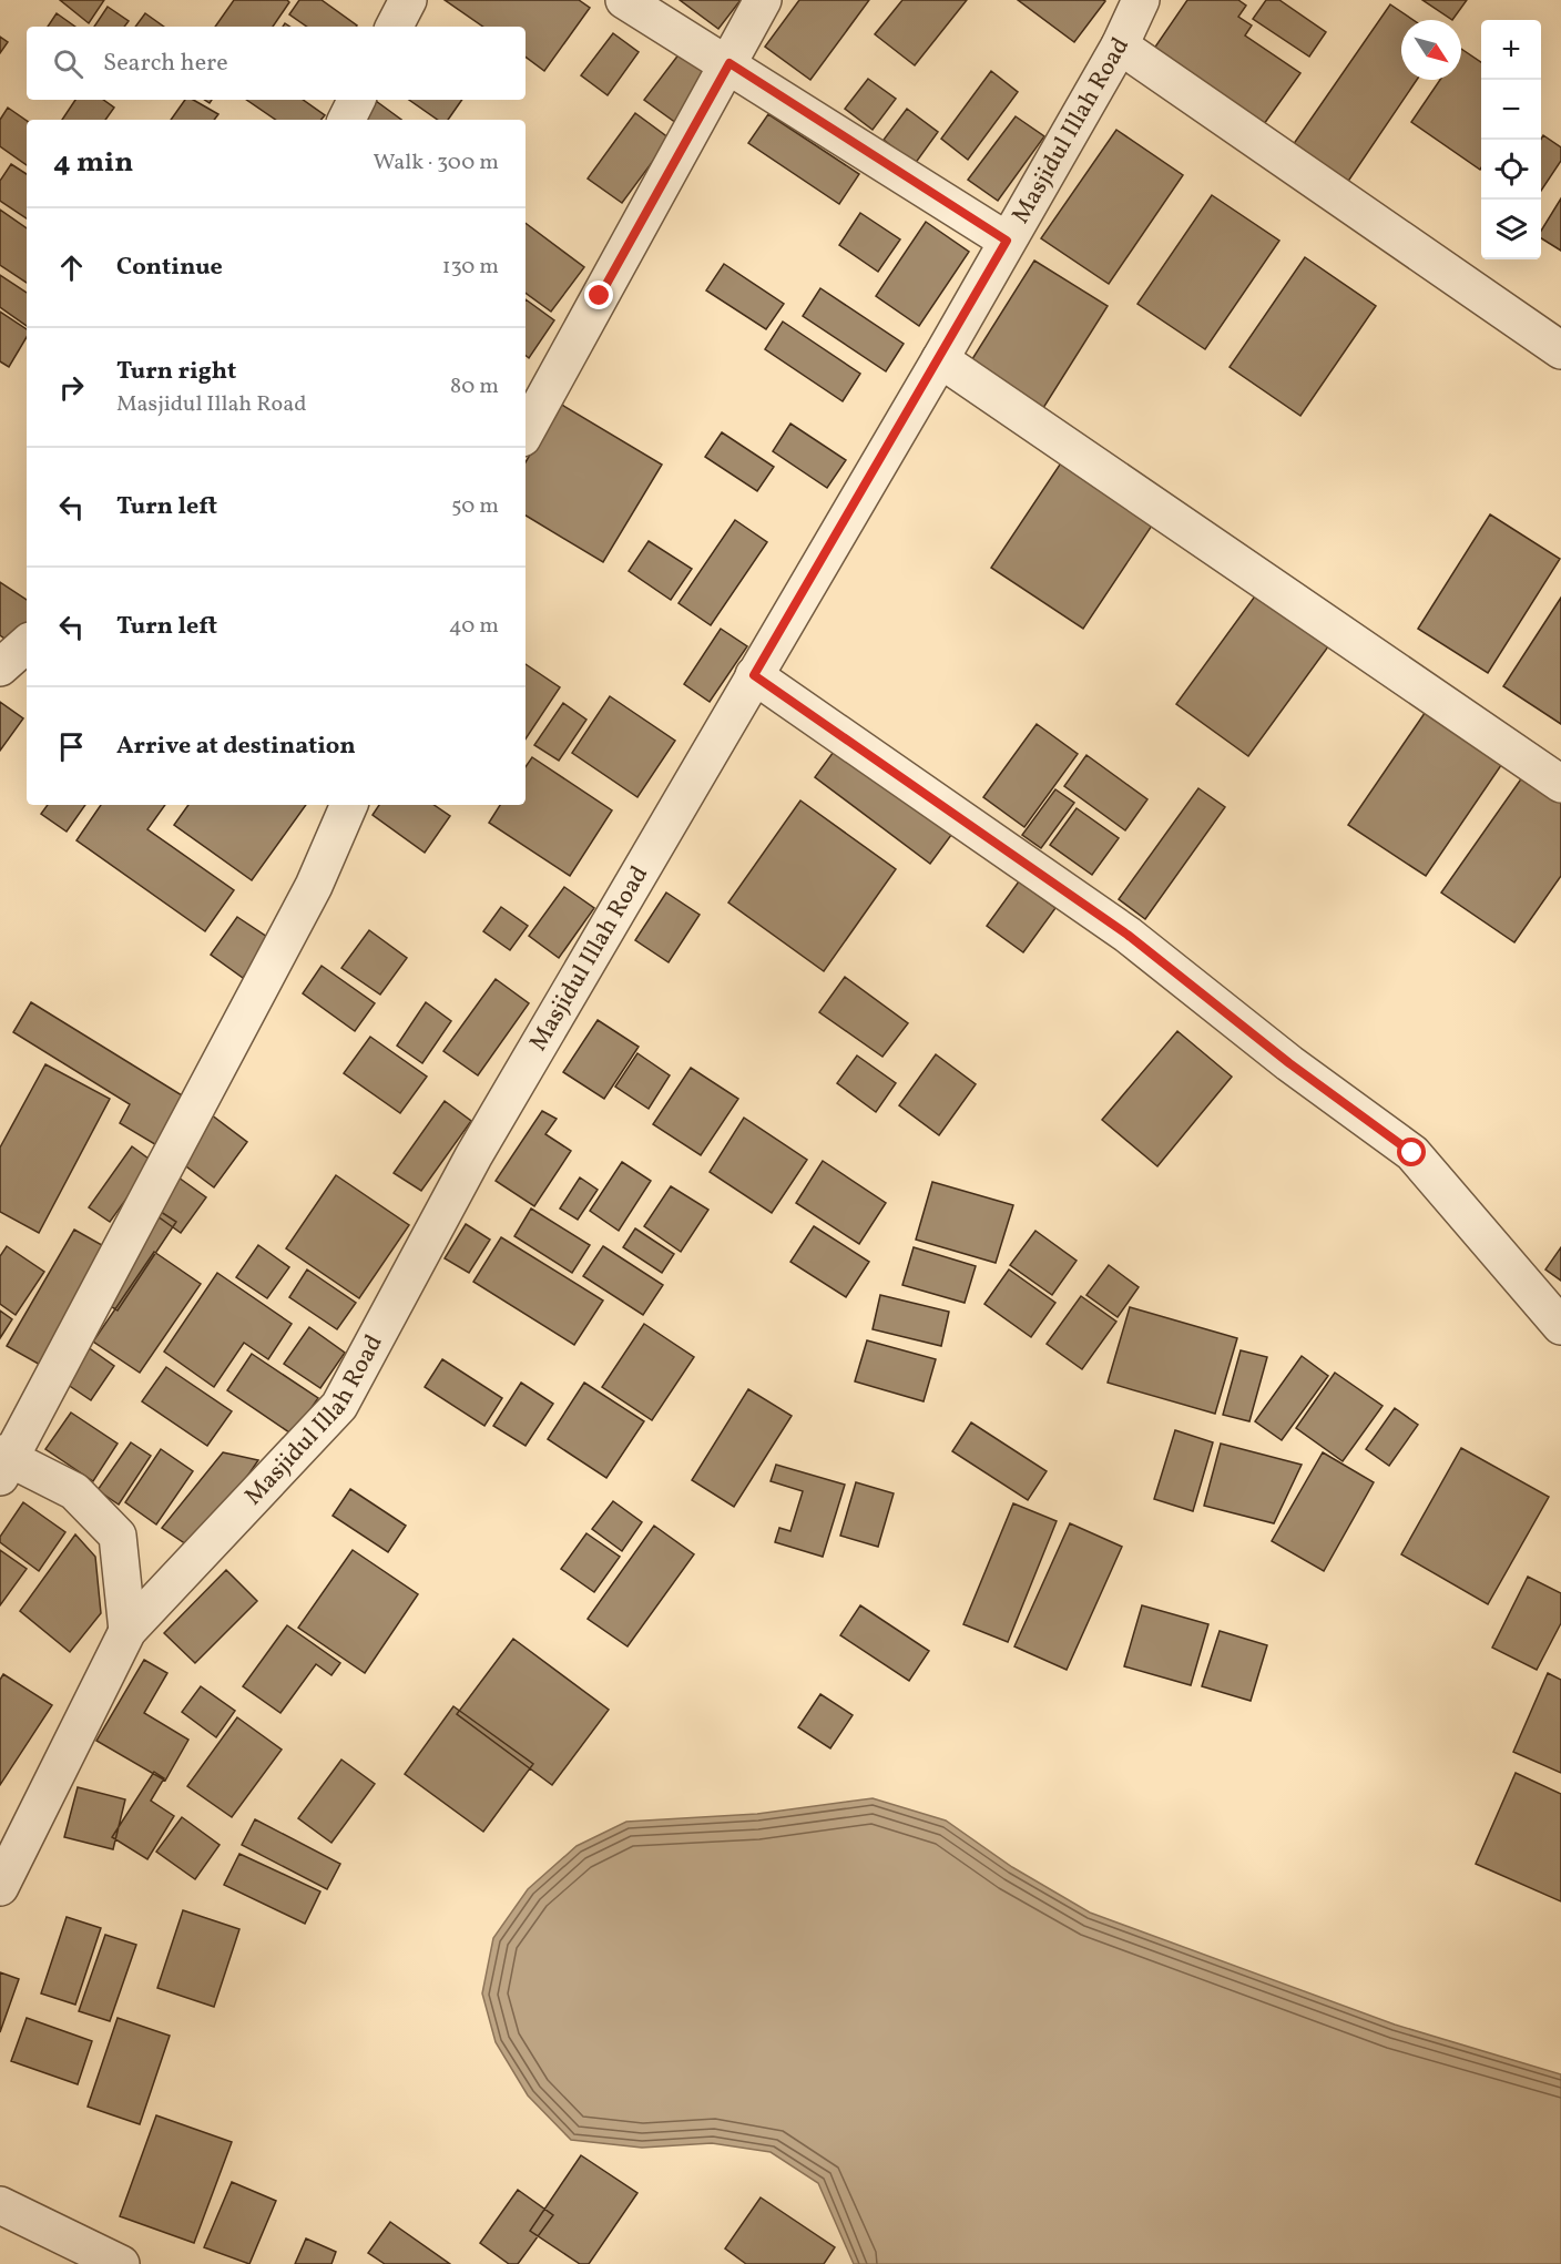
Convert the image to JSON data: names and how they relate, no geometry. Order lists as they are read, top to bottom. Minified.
{"streets":{"street":["Masjidul Illah Road"]},"north":"bottom right","page":{"map_buttons":["+","−"],"search":"Search here","heading":["4 min","Walk · 300 m"],"list":[["Continue","130 m"],["Turn right","Masjidul Illah Road","80 m"],["Turn left","50 m"],["Turn left","40 m"],"Arrive at destination"]}}
